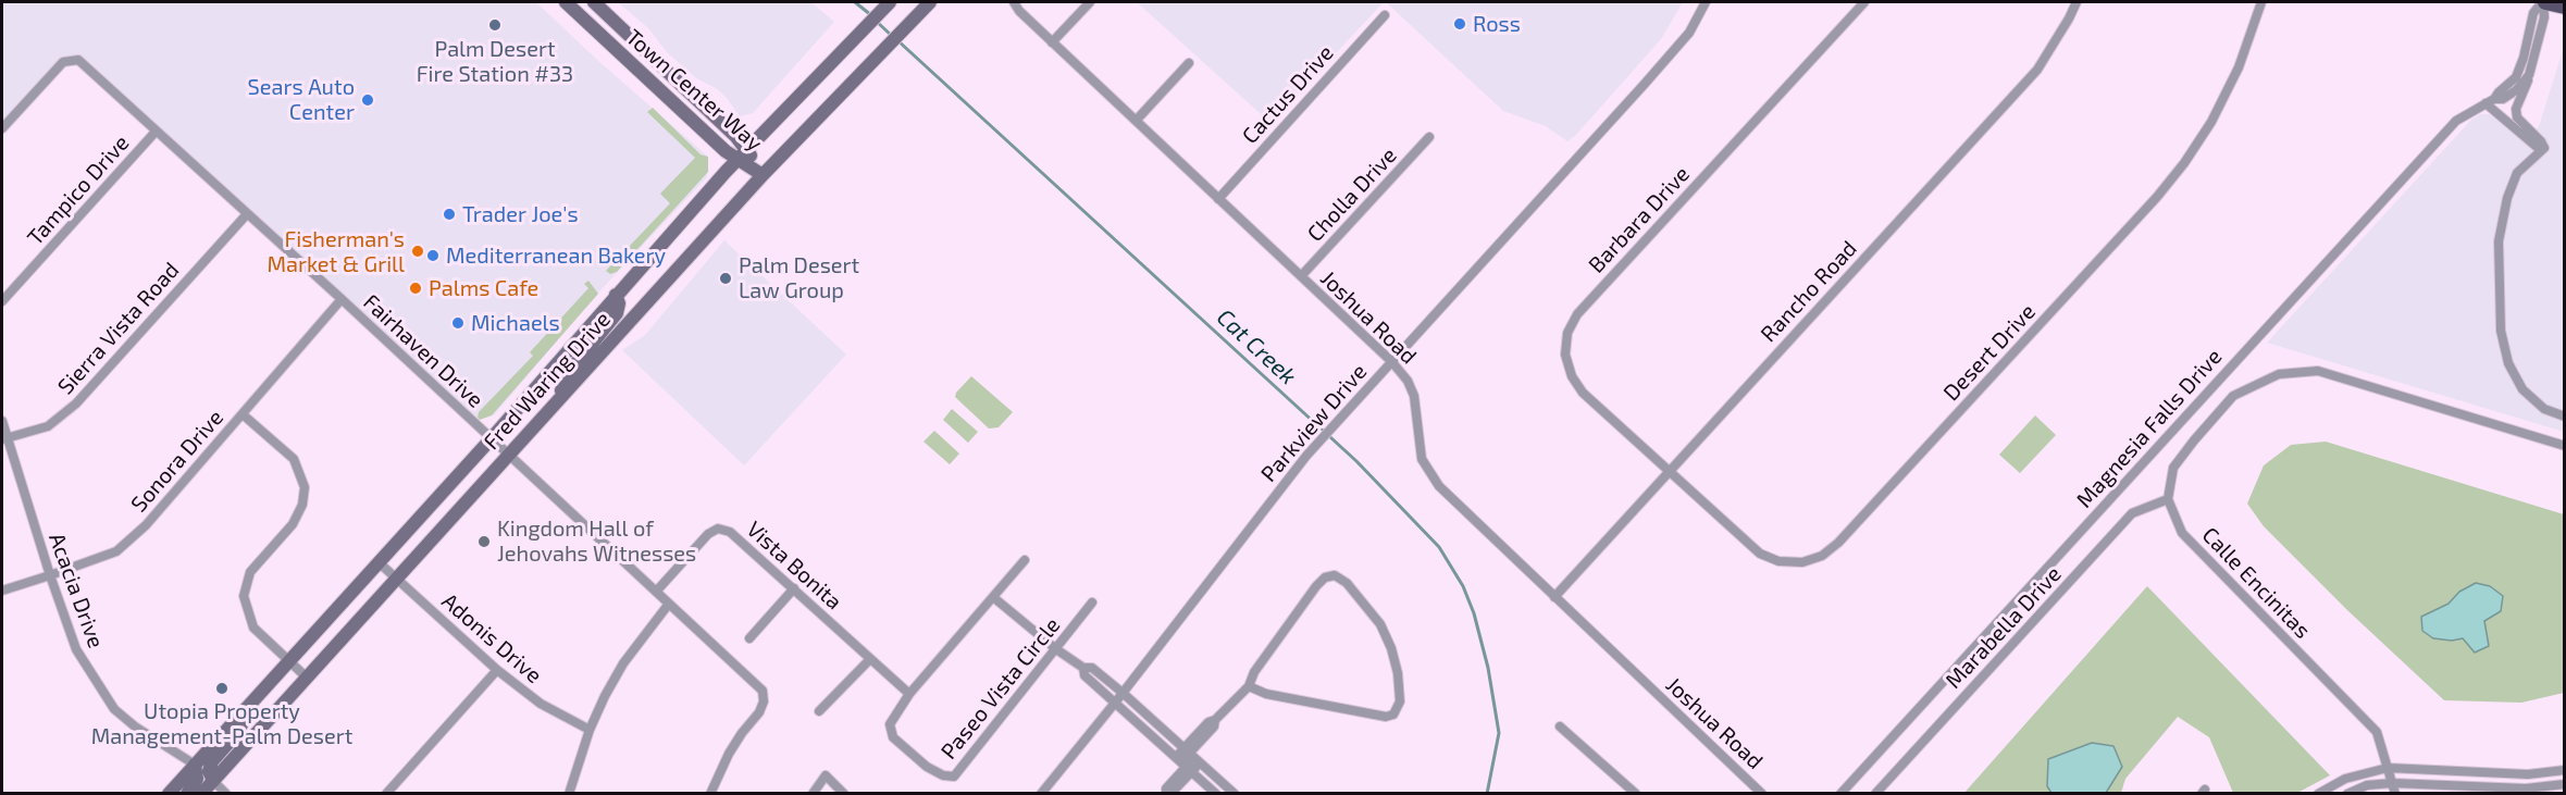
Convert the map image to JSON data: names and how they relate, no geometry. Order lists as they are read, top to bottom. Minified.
{"streets":{"main road":["Town Center Way","Fred Waring Drive"],"street":["Cactus Drive","Tampico Drive","Cholla Drive","Barbara Drive","Rancho Road","Joshua Road","Sierra Vista Road","Fairhaven Drive","Desert Drive","Parkview Drive","Magnesia Falls Drive","Sonora Drive","Vista Bonita","Calle Encinitas","Acacia Drive","Marabella Drive","Adonis Drive","Paseo Vista Circle"]},"crossings":[["Town Center Way","Fred Waring Drive"],["Cactus Drive","Joshua Road"],["Tampico Drive","Fairhaven Drive"],["Cholla Drive","Joshua Road"],["Barbara Drive","Rancho Road"],["Barbara Drive","Desert Drive"],["Rancho Road","Joshua Road"],["Rancho Road","Desert Drive"],["Joshua Road","Parkview Drive"],["Sierra Vista Road","Fairhaven Drive"],["Sierra Vista Road","Acacia Drive"],["Fairhaven Drive","Fred Waring Drive"],["Fairhaven Drive","Sonora Drive"],["Fairhaven Drive","Vista Bonita"],["Fred Waring Drive","Acacia Drive"],["Fred Waring Drive","Adonis Drive"],["Sonora Drive","Acacia Drive"],["Vista Bonita","Paseo Vista Circle"],["Calle Encinitas","Marabella Drive"]],"water":["Cat Creek"],"places":["Ross","Palm Desert Fire Station #33","Sears Auto Center","Trader Joe's","Fisherman's Market & Grill","Mediterranean Bakery","Palm Desert Law Group","Palms Cafe","Michaels","Kingdom Hall of Jehovahs Witnesses","Utopia Property Management-Palm Desert"]}
